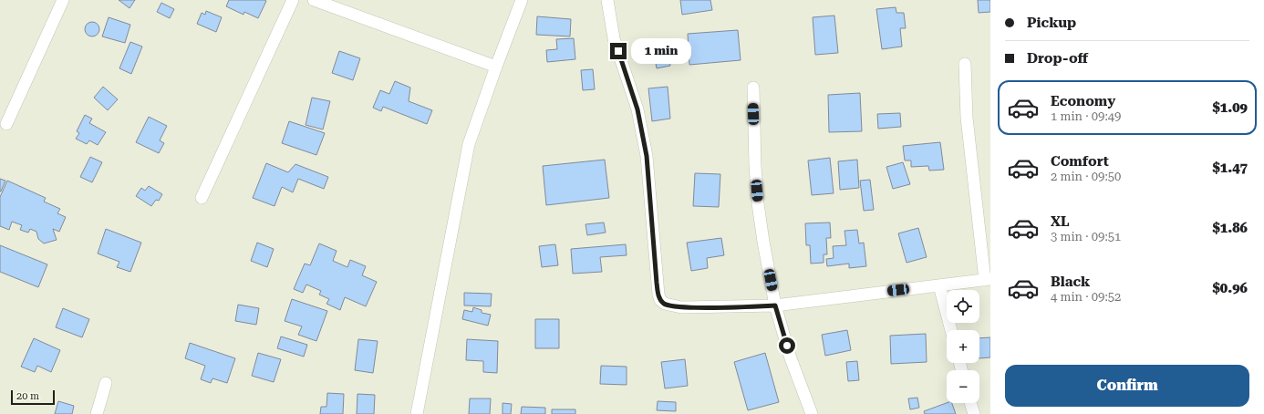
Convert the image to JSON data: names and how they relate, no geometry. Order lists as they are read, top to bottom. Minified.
{"scale_bar":"20 m","page":{"banner":["Pickup","Drop-off"],"bubble":"1 min","list":[{"name":"Economy","note":"1 min · 09:49","value":"$1.09"},{"name":"Comfort","note":"2 min · 09:50","value":"$1.47"},{"name":"XL","note":"3 min · 09:51","value":"$1.86"},{"name":"Black","note":"4 min · 09:52","value":"$0.96"}],"map_buttons":["+","−"],"buttons":"Confirm","scale":"20 m"}}
